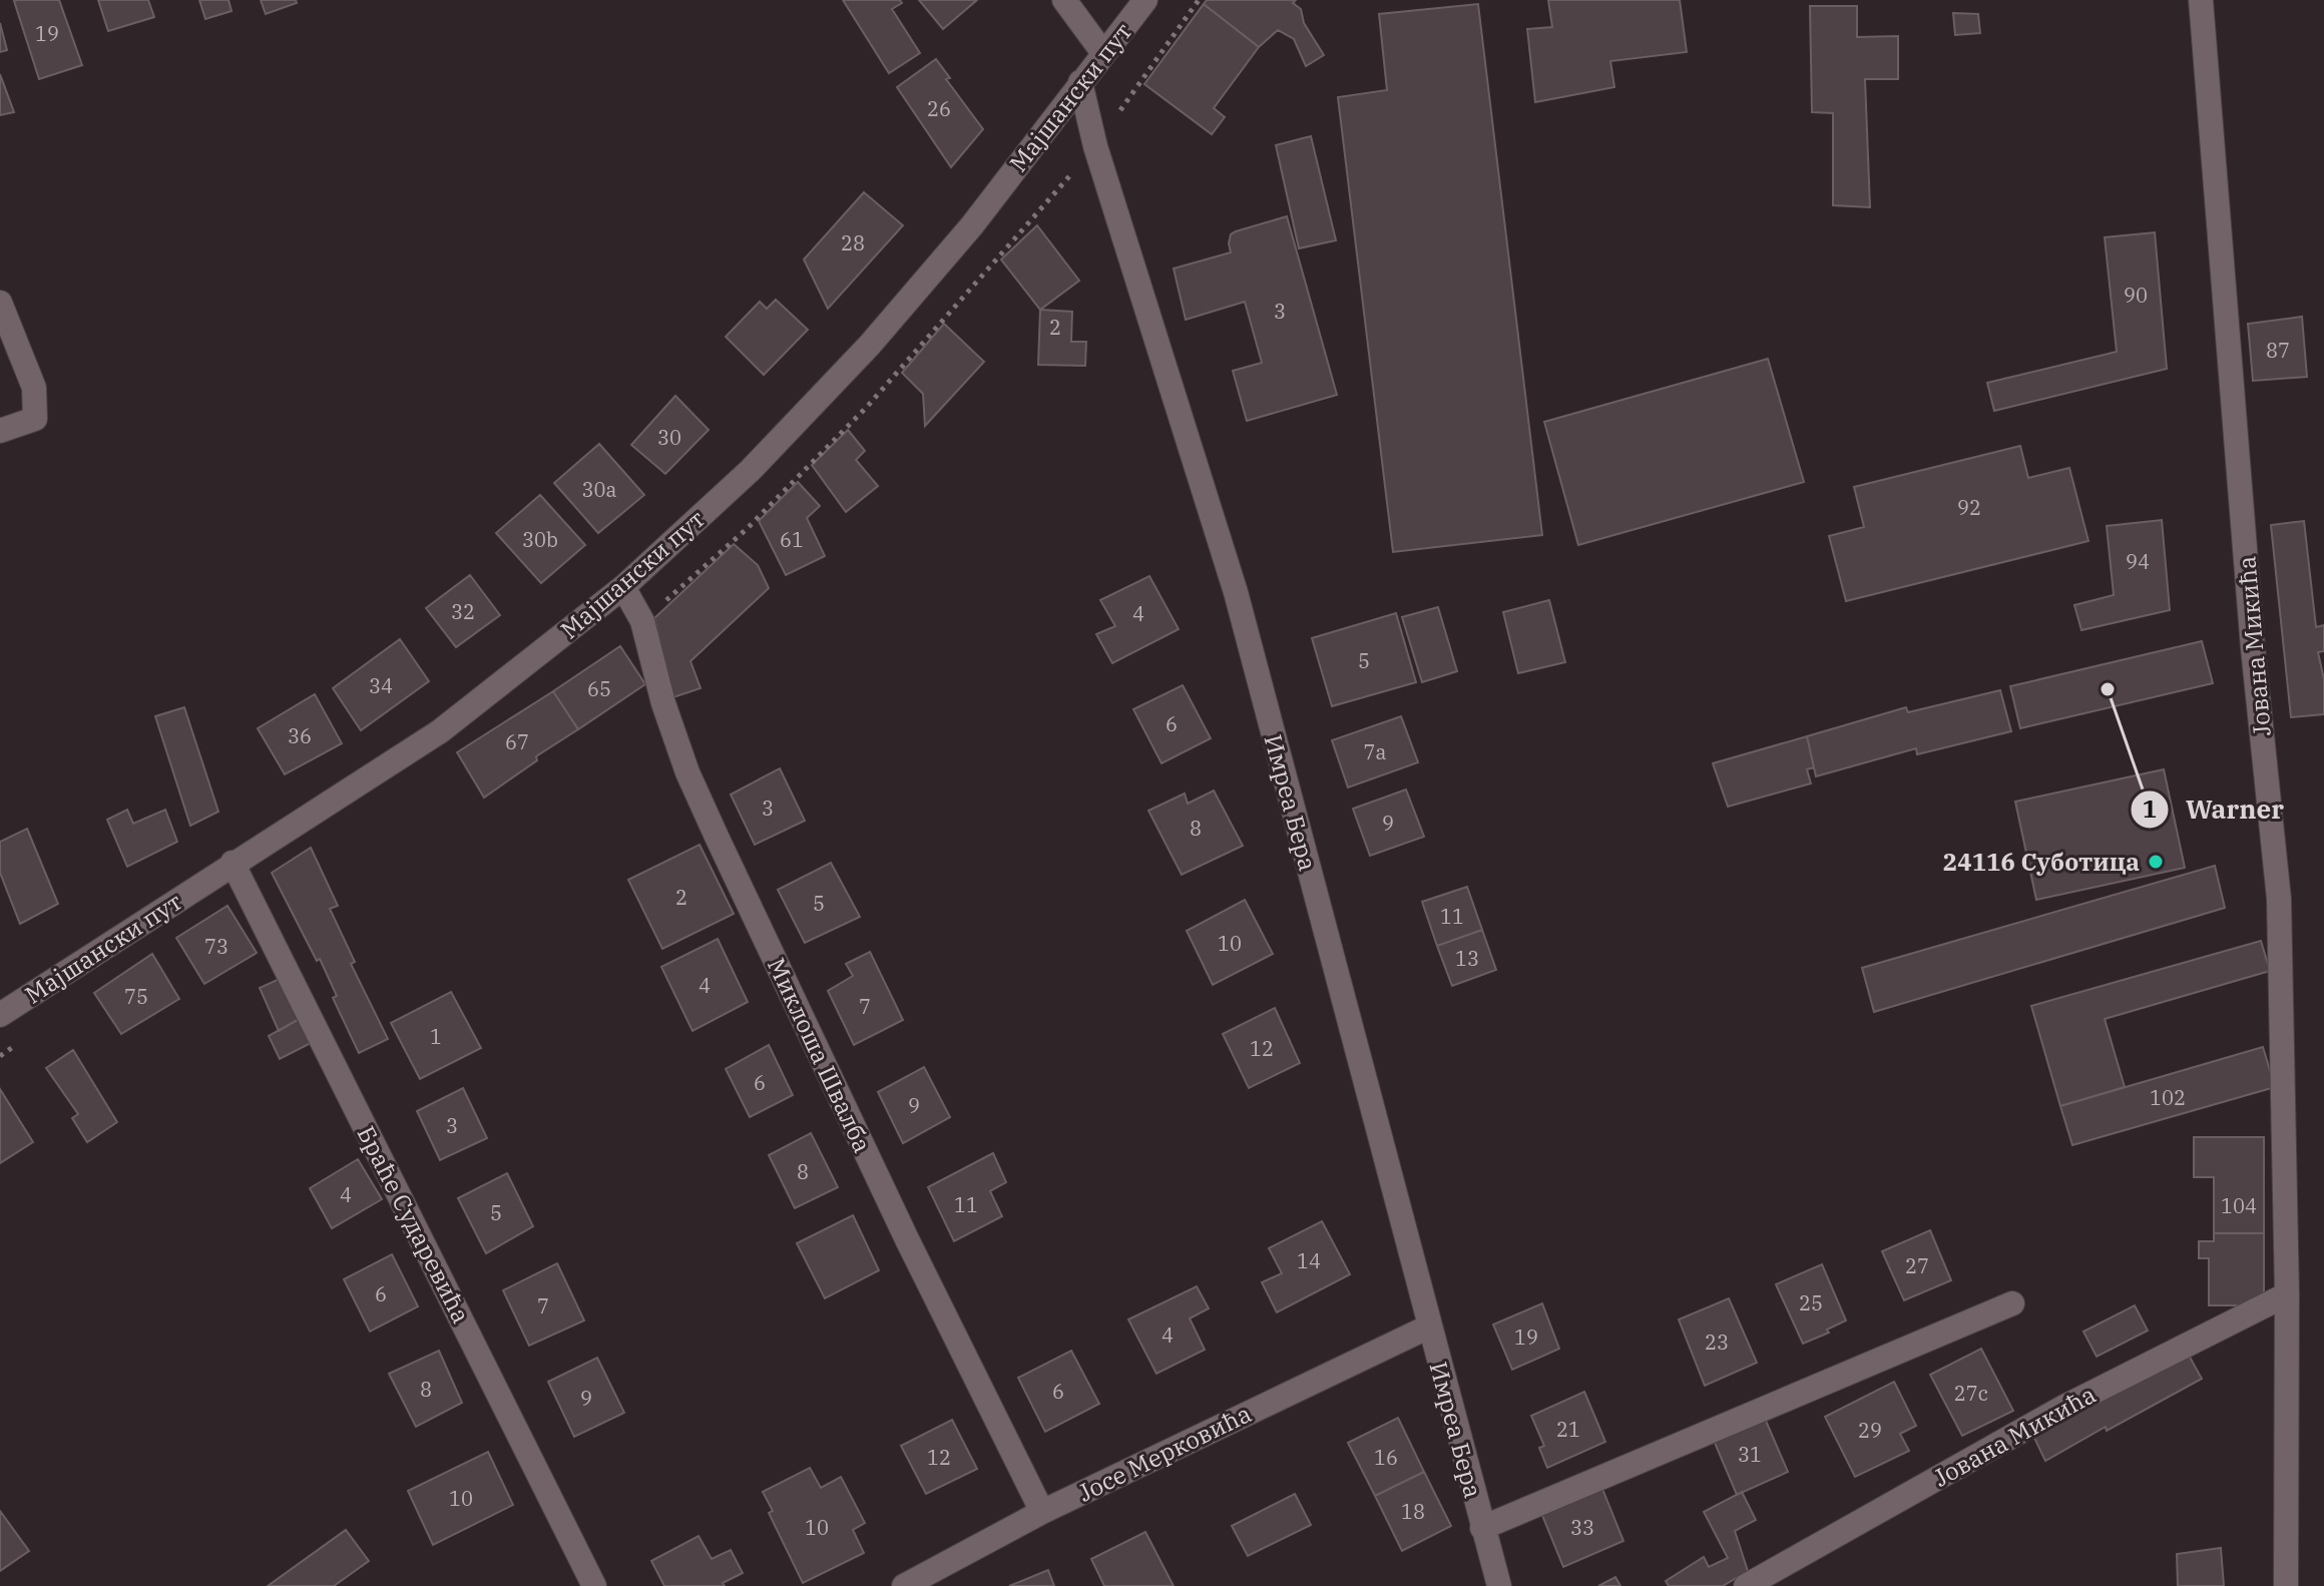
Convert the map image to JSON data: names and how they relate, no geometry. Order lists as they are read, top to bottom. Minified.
{"streets":{"street":["Мајшански пут","Јована Микића","Имреа Бера","Миклоша Швалба","Браће Сударевића","Јосе Мерковића"]},"crossings":[["Мајшански пут","Имреа Бера"],["Мајшански пут","Миклоша Швалба"],["Мајшански пут","Браће Сударевића"],["Имреа Бера","Јосе Мерковића"],["Миклоша Швалба","Јосе Мерковића"]],"places":["Warner","24116 Суботица"],"house_numbers":["19","26","28","90","3","2","87","30","30a","92","30b","61","94","32","4","5","34","65","6","36","67","7a","3","9","8","2","5","11","10","73","13","4","75","7","1","12","6","102","9","3","8","4","11","104","5","14","27","6","25","7","4","19","23","8","6","27c","9","21","29","31","12","16","10","18","10","33"]}
